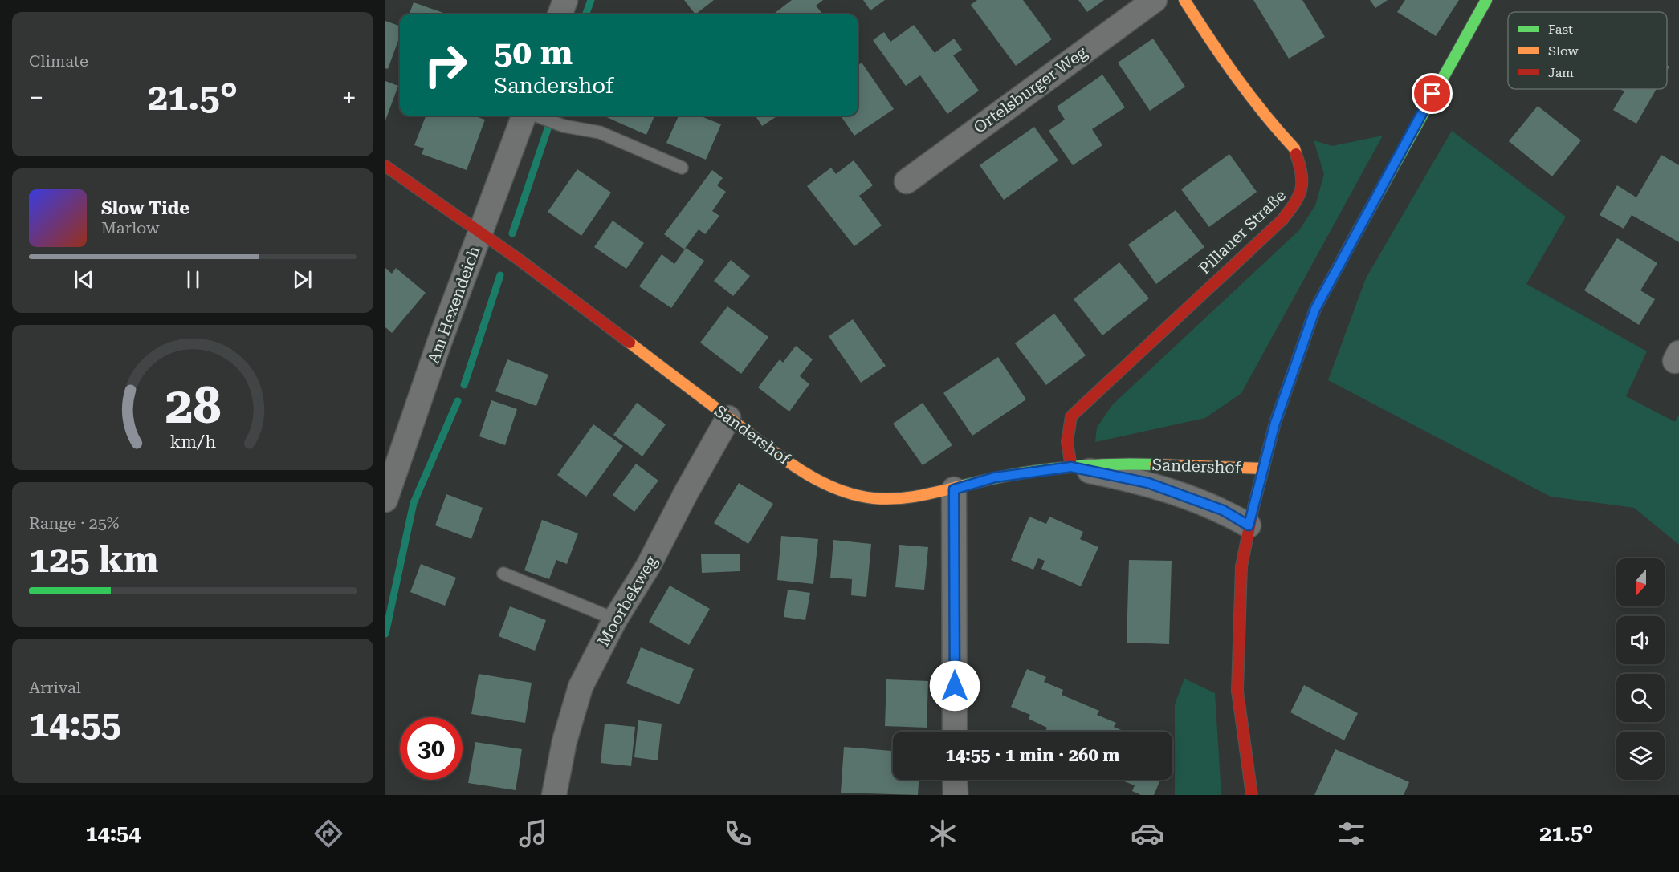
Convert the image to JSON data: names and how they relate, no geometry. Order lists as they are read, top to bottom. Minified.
{"streets":{"street":["Ortelsburger Weg","Pillauer Straße","Am Hexendeich","Sandershof","Moorbekweg"]},"crossings":[["Pillauer Straße","Sandershof"],["Am Hexendeich","Sandershof"],["Sandershof","Moorbekweg"]],"legend":["Fast","Slow","Jam"],"north":"bottom","page":{"tile":["Climate",["Range · 25%","125 km"],["Arrival","14:55"]],"turn":["50 m","Sandershof"],"heat":["−","21.5°","+"],"song":["Slow Tide","Marlow"],"limit":"30","trip":"14:55 · 1 min · 260 m","tabs":["14:54","21.5°"],"gauge":["28","km/h"]}}
